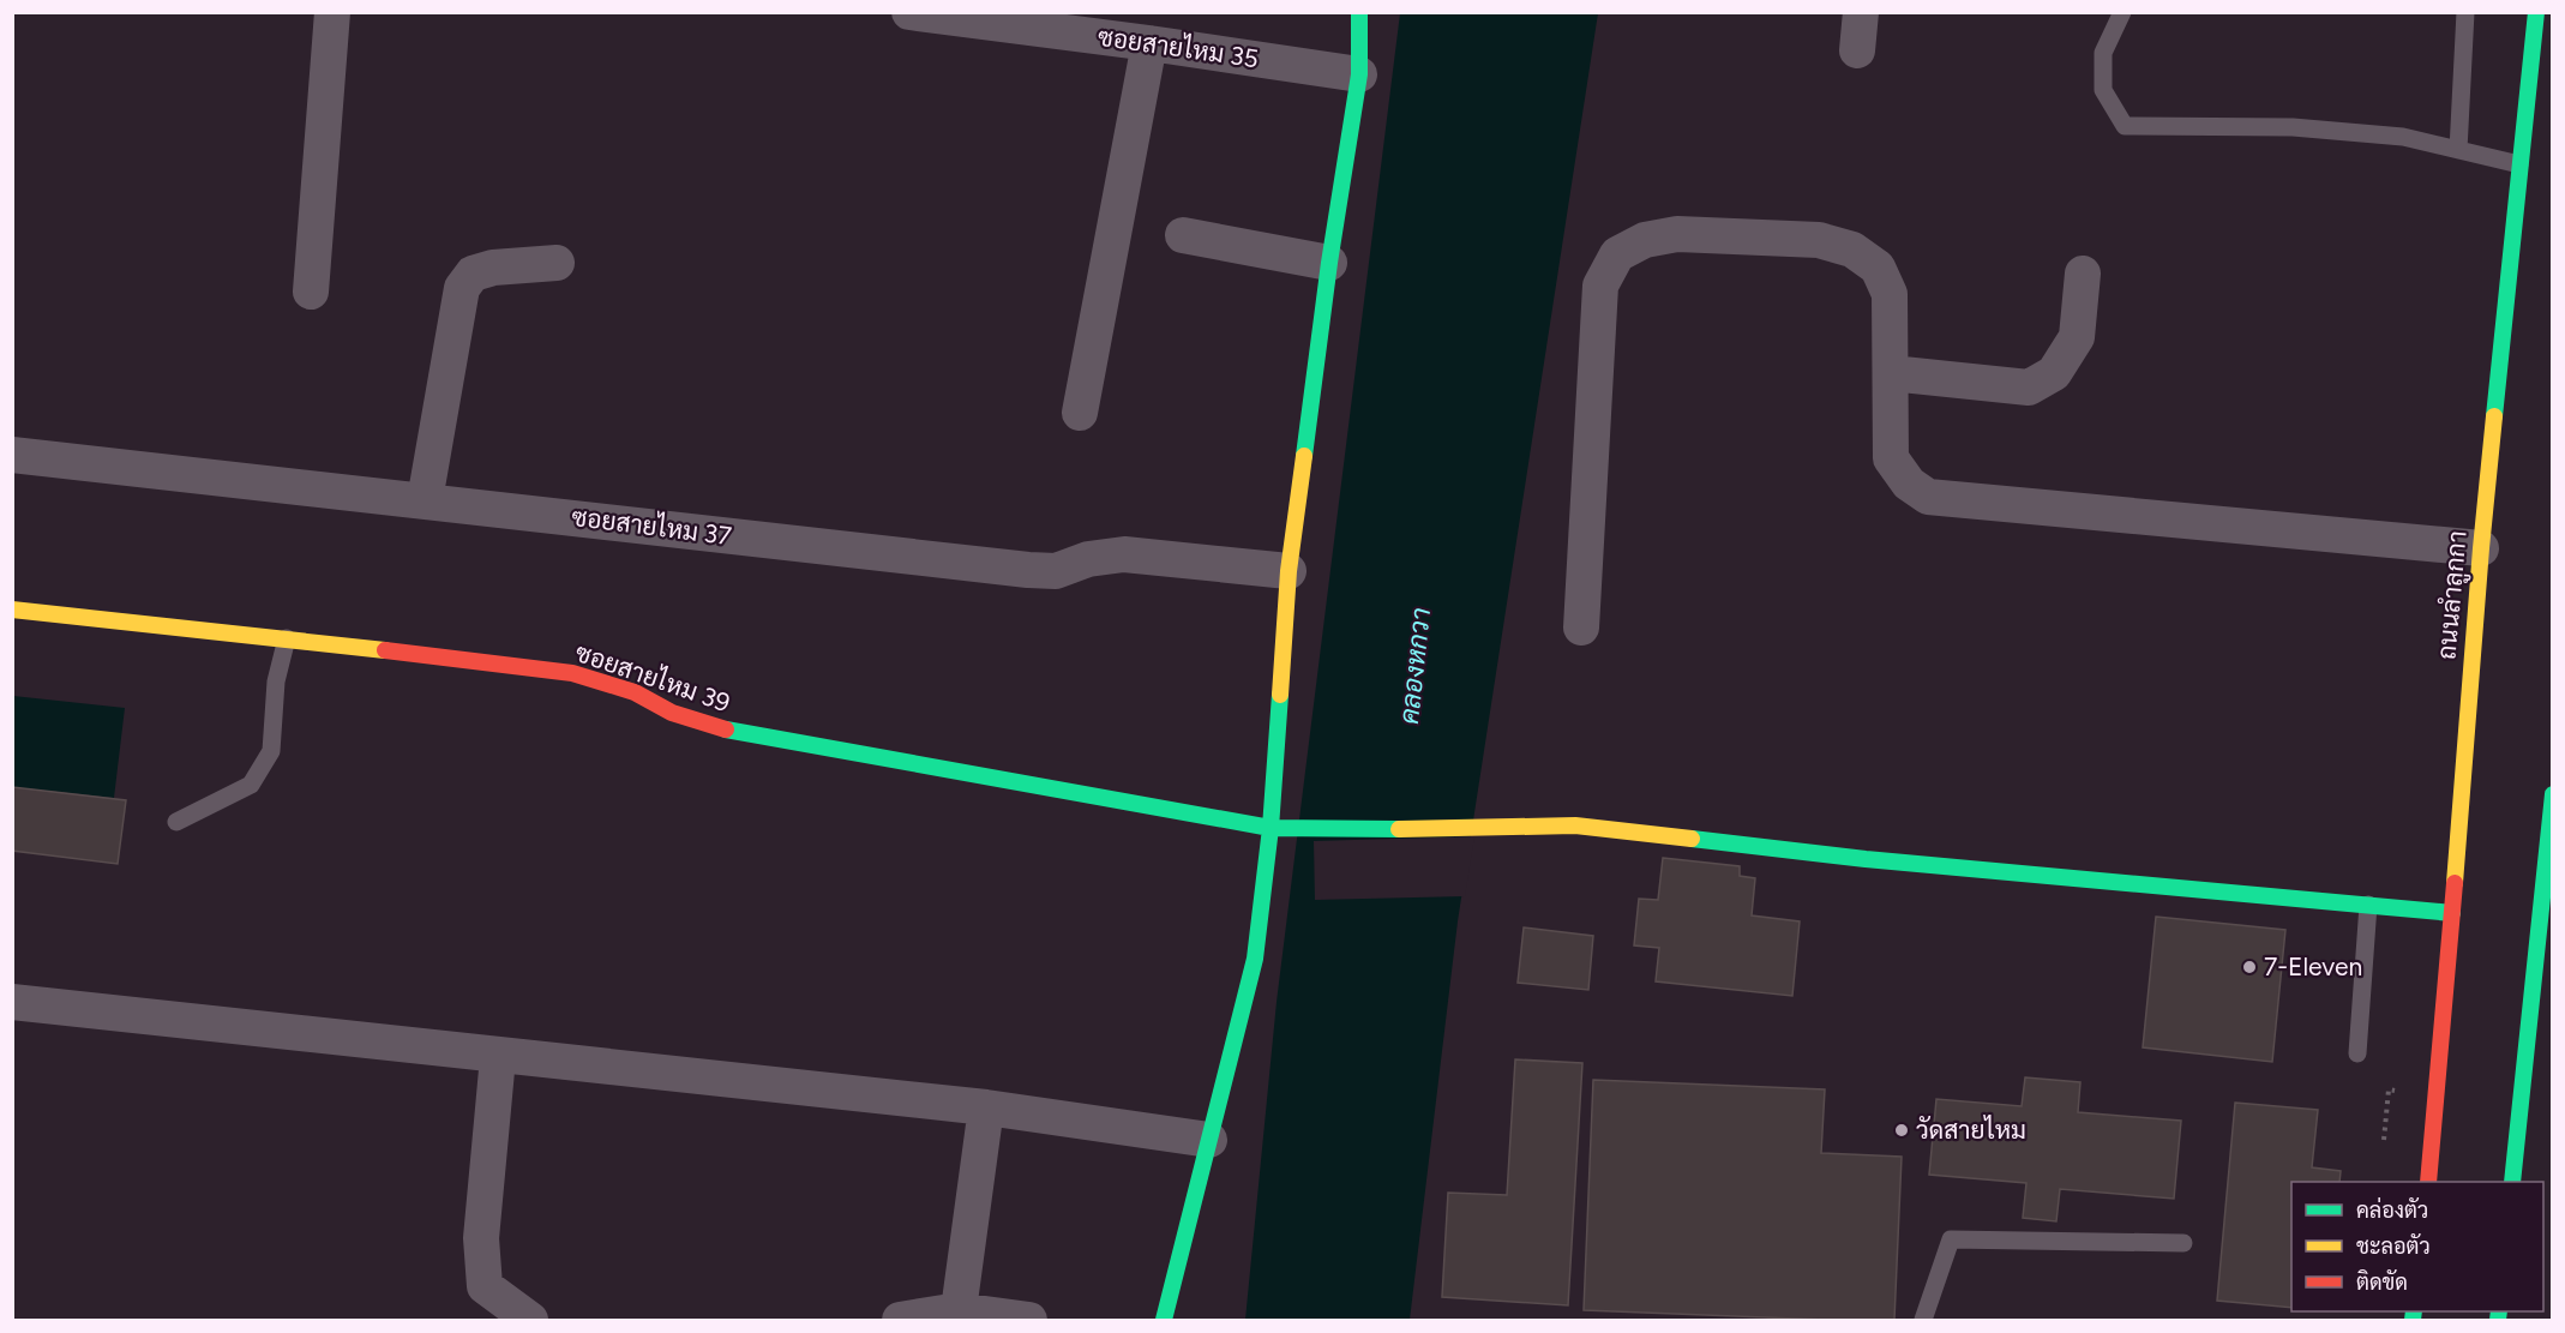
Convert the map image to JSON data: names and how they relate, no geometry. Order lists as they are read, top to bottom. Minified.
{"streets":{"street":["ซอยสายไหม 35","ซอยสายไหม 37","ถนนลำลูกกา","ซอยสายไหม 39"]},"crossings":[["ถนนลำลูกกา","ซอยสายไหม 39"]],"water":["คลองหกวา"],"places":["7-Eleven","วัดสายไหม"],"legend":["คล่องตัว","ชะลอตัว","ติดขัด"]}
